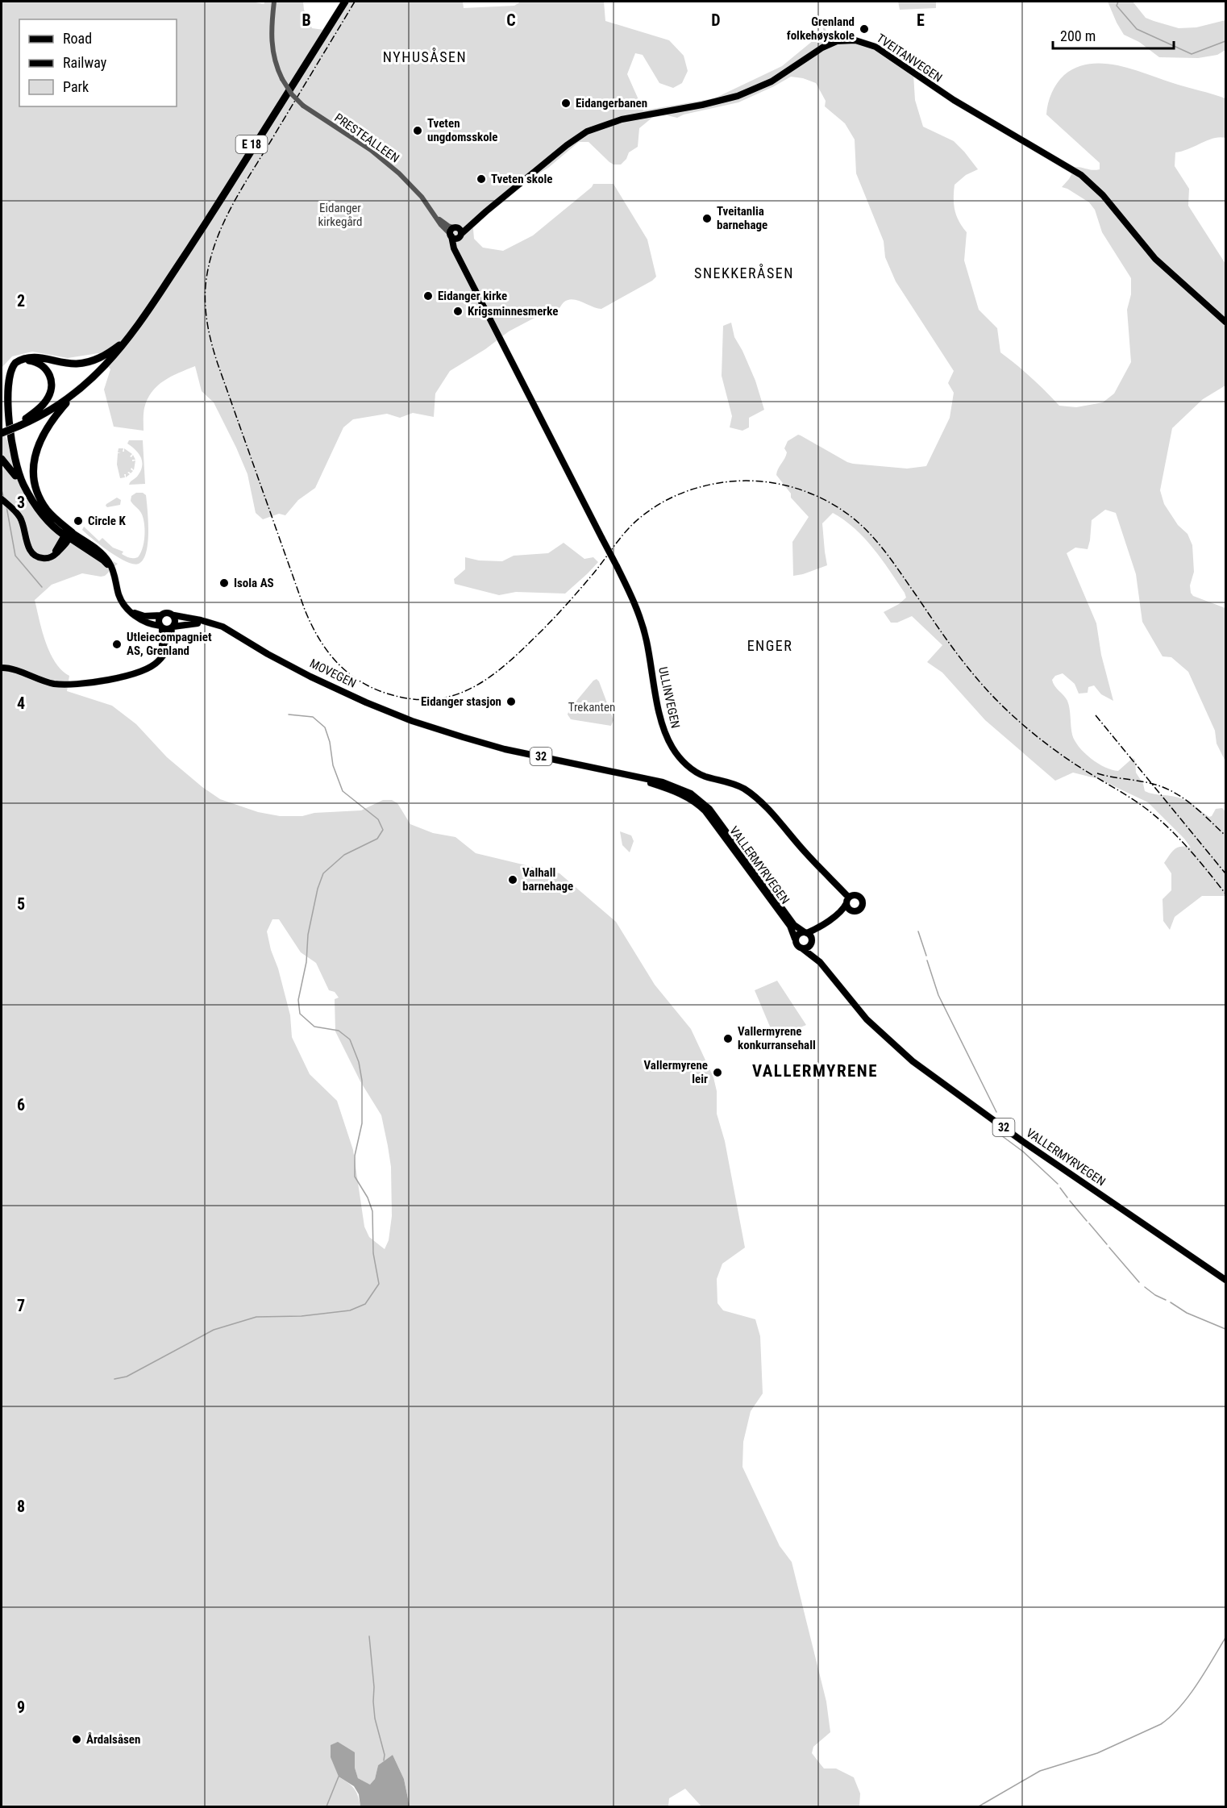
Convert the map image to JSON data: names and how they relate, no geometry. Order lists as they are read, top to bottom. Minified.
{"streets":{"highway":["E 18"],"main road":["TVEITANVEGEN","MOVEGEN","ULLINVEGEN","32","VALLERMYRVEGEN"],"street":["PRESTEALLEEN"]},"crossings":[["TVEITANVEGEN","PRESTEALLEEN"],["E 18","32"],["MOVEGEN","32"],["MOVEGEN","VALLERMYRVEGEN"]],"districts":["NYHUSÅSEN","SNEKKERÅSEN","ENGER","VALLERMYRENE"],"parks":["Eidanger kirkegård","Trekanten"],"places":["Grenland folkehøyskole","Eidangerbanen","Tveten ungdomsskole","Tveten skole","Tveitanlia barnehage","Eidanger kirke","Krigsminnesmerke","Circle K","Isola AS","Utleiecompagniet AS, Grenland","Eidanger stasjon","Valhall barnehage","Vallermyrene konkurransehall","Vallermyrene leir","Årdalsåsen"],"legend":["Road","Railway","Park"],"scale_bar":"200 m","grid":{"columns":["B","C","D","E"],"rows":["2","3","4","5","6","7","8","9"]}}
